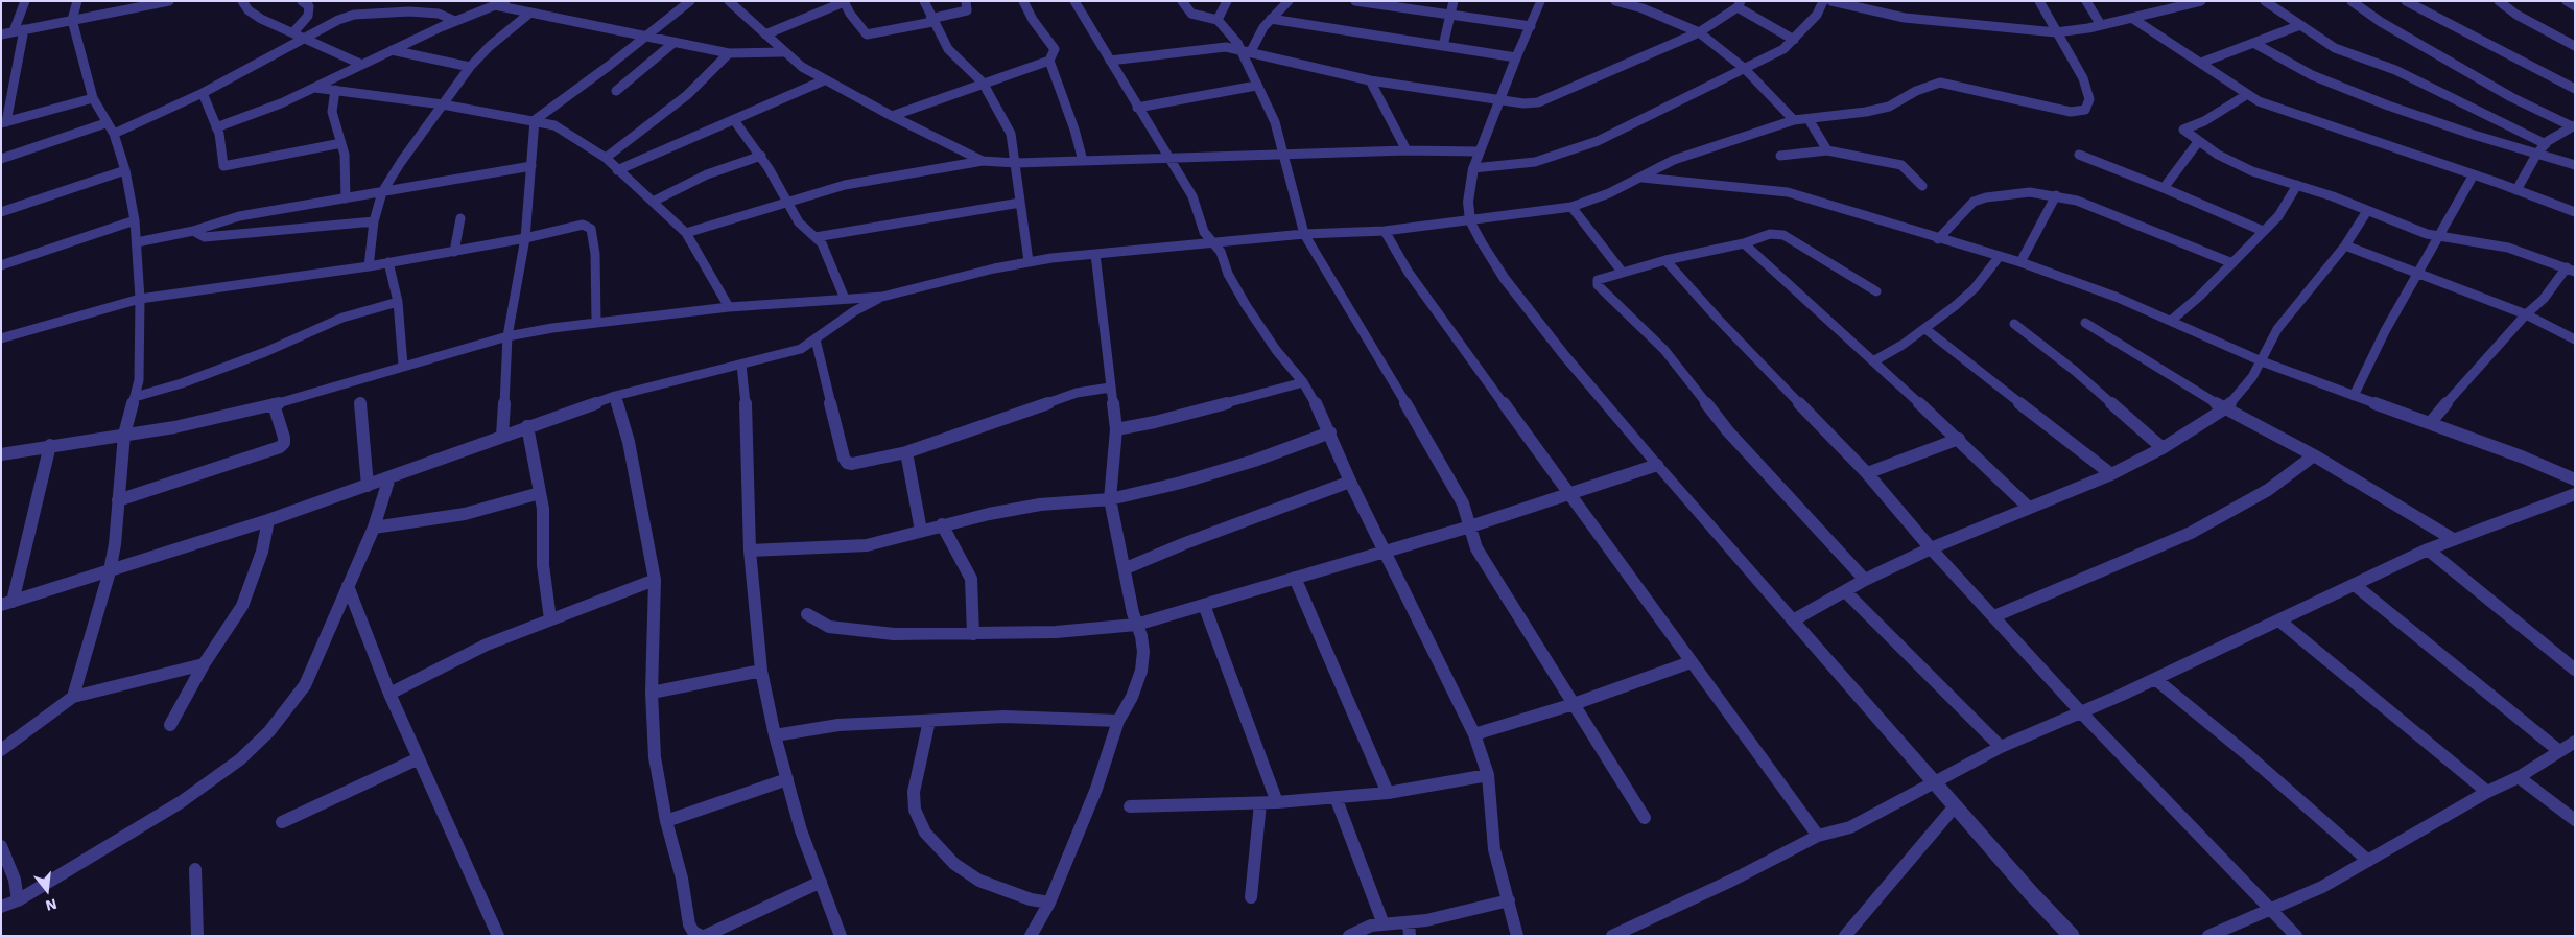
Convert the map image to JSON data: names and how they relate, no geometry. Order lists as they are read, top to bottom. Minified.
{"north":"bottom"}
